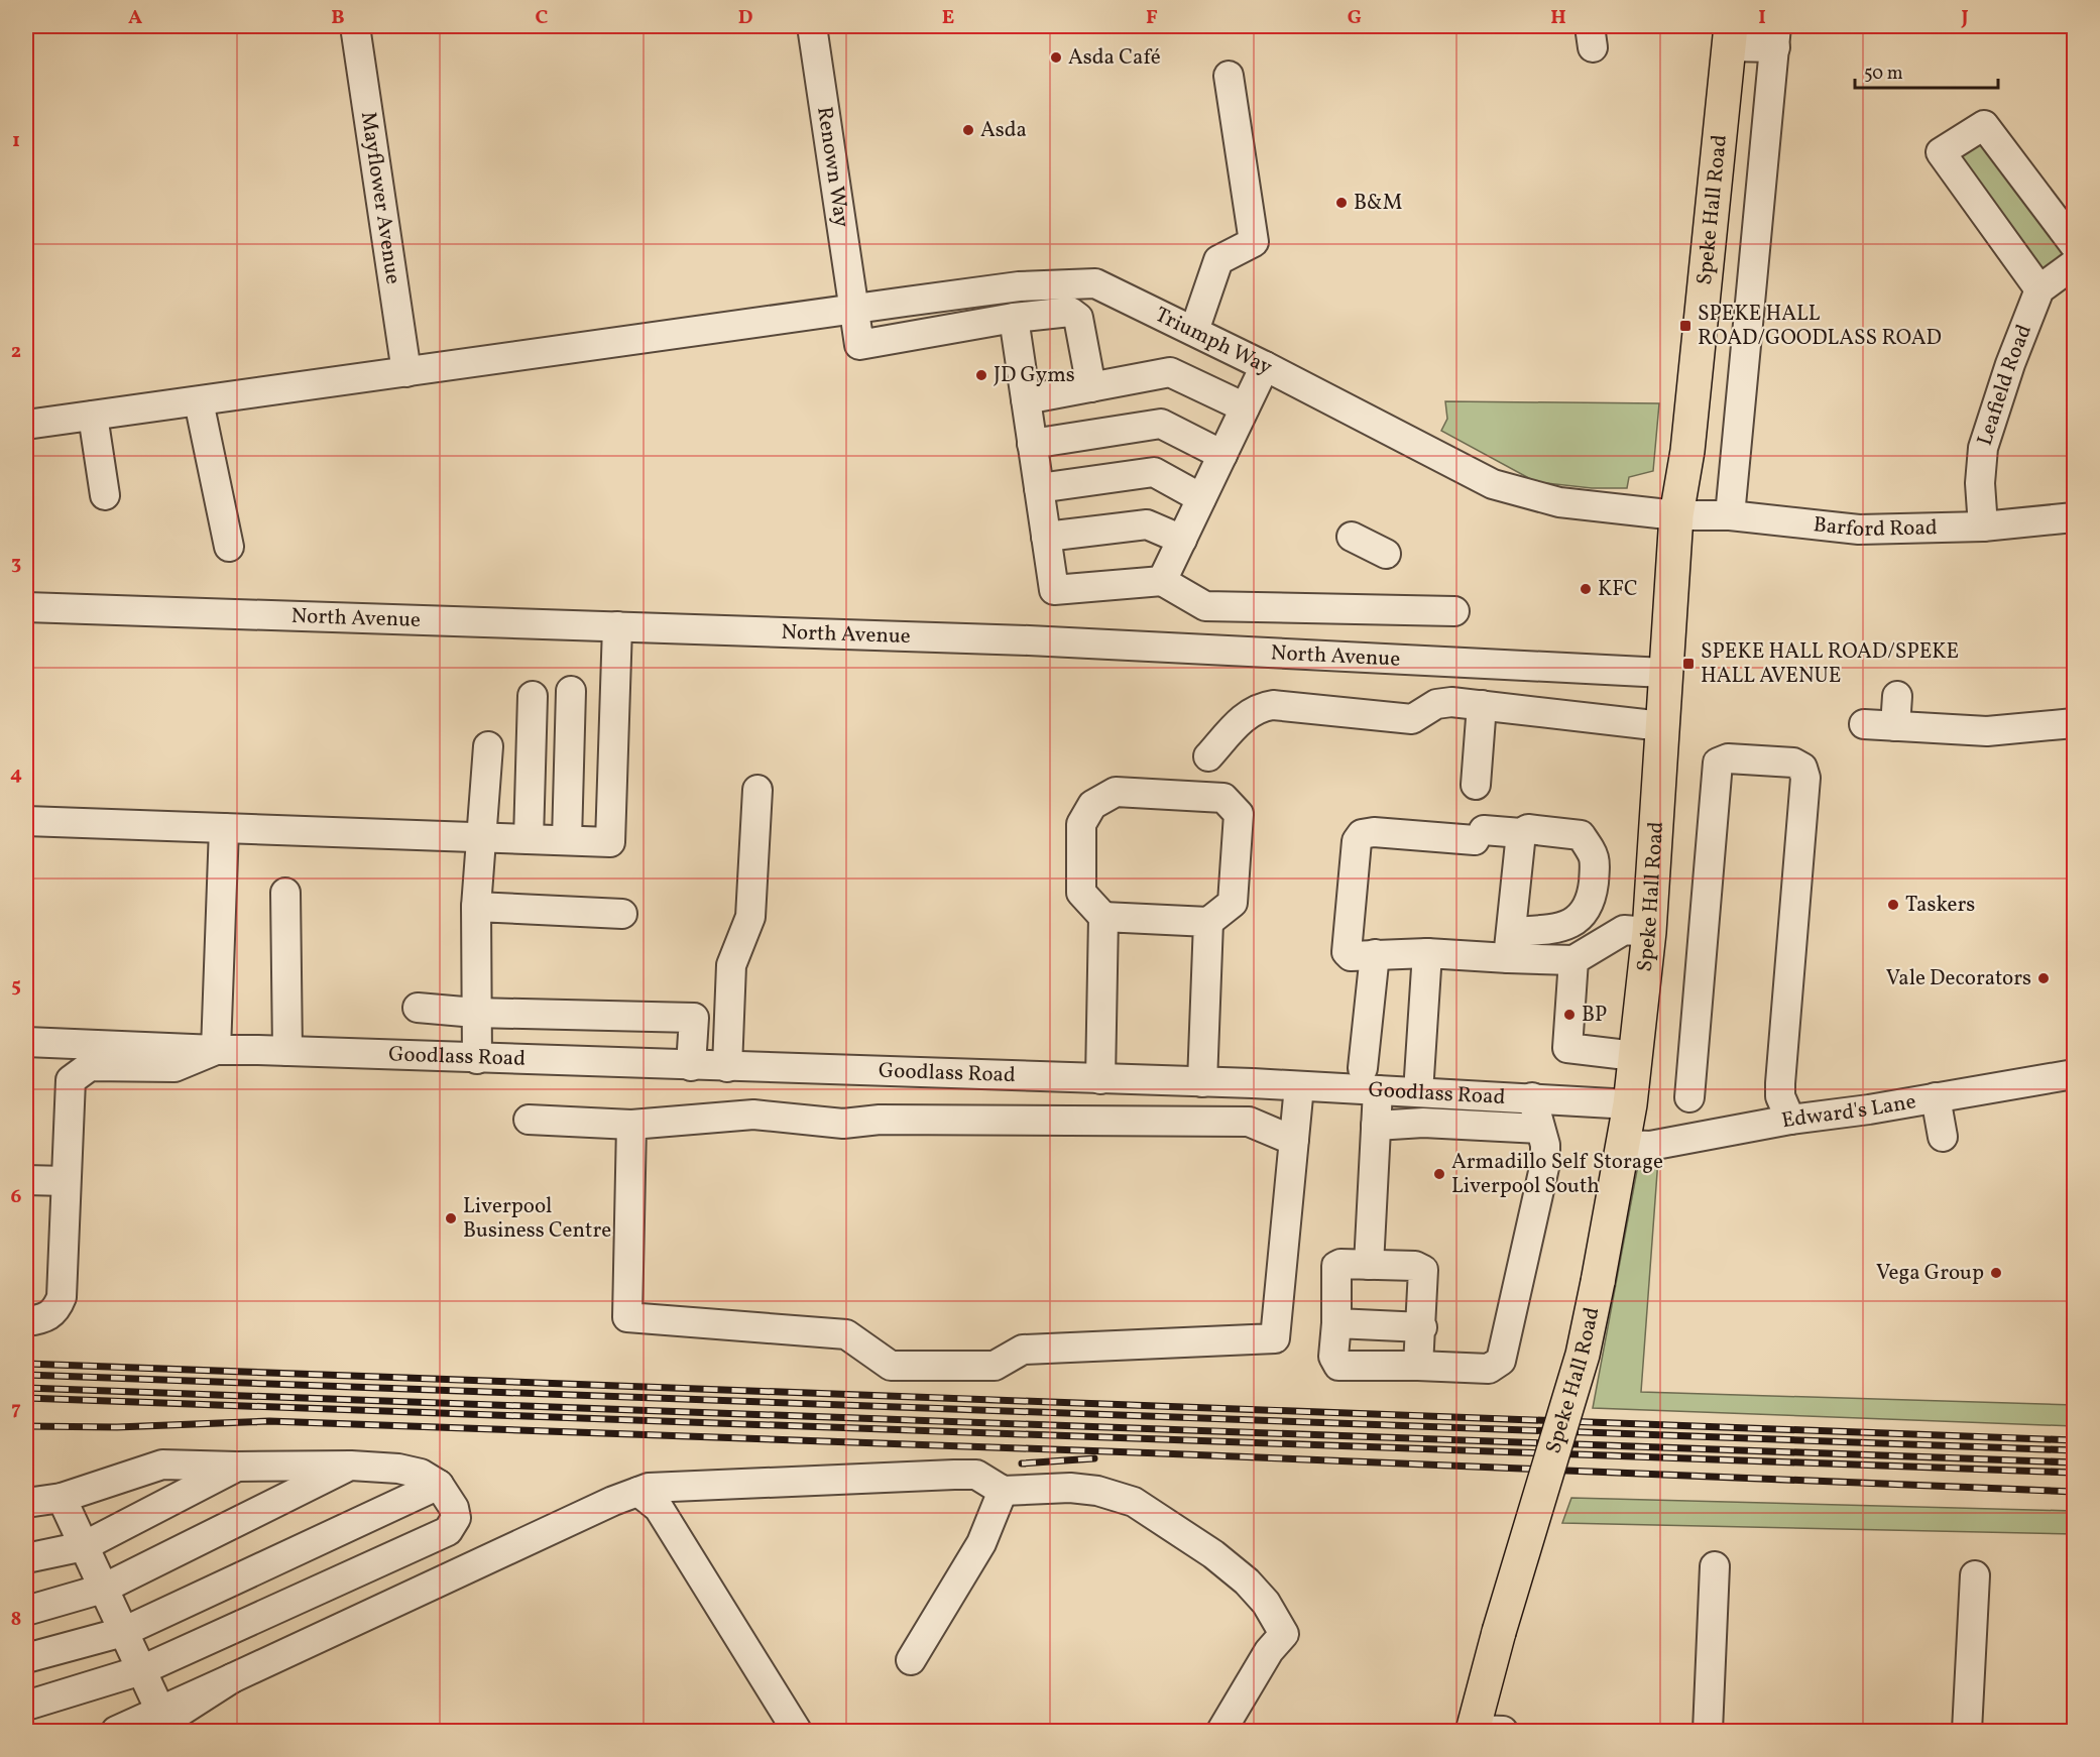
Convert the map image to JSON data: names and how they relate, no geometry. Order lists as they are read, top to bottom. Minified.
{"streets":{"highway":["Speke Hall Road"],"street":["Renown Way","Mayflower Avenue","Triumph Way","Leafield Road","Barford Road","North Avenue","Goodlass Road","Edward's Lane"]},"crossings":[["Renown Way","Triumph Way"],["Mayflower Avenue","Triumph Way"],["Speke Hall Road","Triumph Way"],["Speke Hall Road","Barford Road"],["Speke Hall Road","North Avenue"],["Speke Hall Road","Goodlass Road"],["Speke Hall Road","Edward's Lane"],["Triumph Way","Barford Road"],["Leafield Road","Barford Road"]],"places":{"other":["Asda Café","Asda","B&M","JD Gyms","KFC","Taskers","Vale Decorators","BP","Armadillo Self Storage Liverpool South","Liverpool Business Centre","Vega Group"],"transit":["SPEKE HALL ROAD/GOODLASS ROAD","SPEKE HALL ROAD/SPEKE HALL AVENUE"]},"scale_bar":"50 m","grid":{"columns":["A","B","C","D","E","F","G","H","I","J"],"rows":["1","2","3","4","5","6","7","8"]}}
